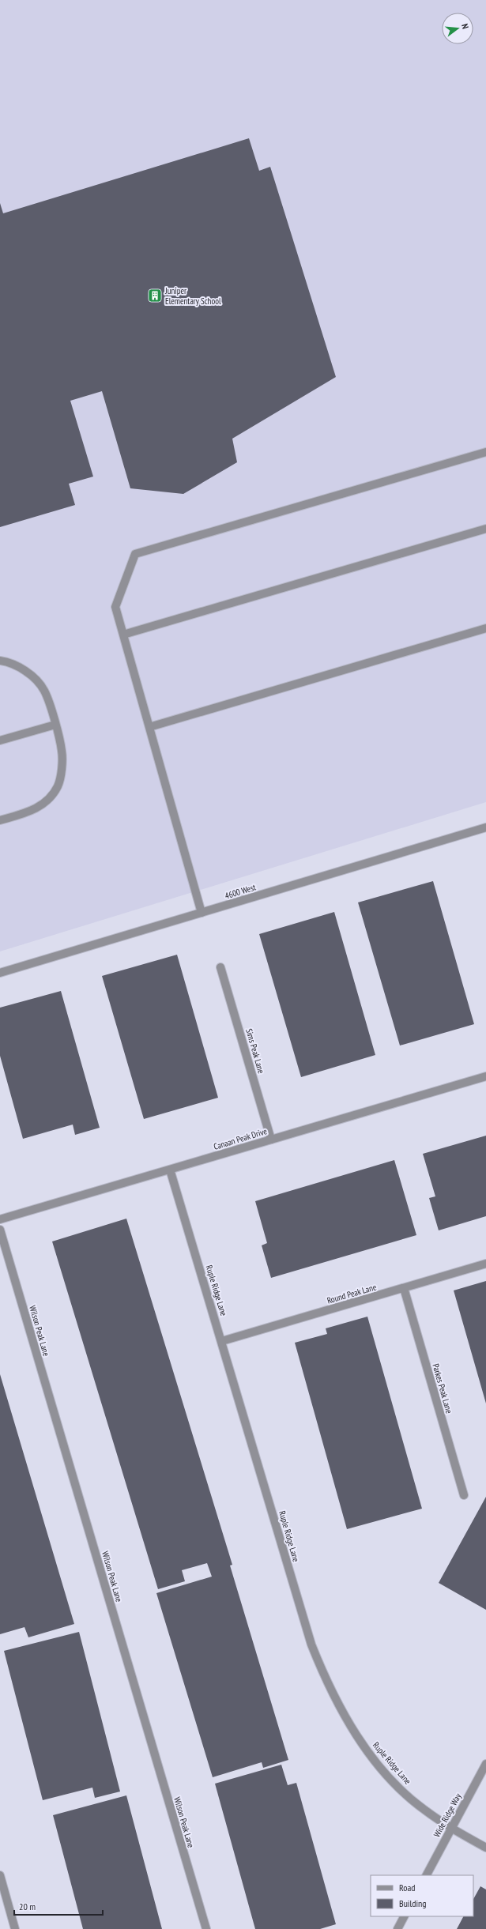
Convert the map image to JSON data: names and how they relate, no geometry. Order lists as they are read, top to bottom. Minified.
{"streets":{"street":["4600 West","Sims Peak Lane","Canaan Peak Drive","Ruple Ridge Lane","Round Peak Lane","Wilson Peak Lane","Parkes Peak Lane","Wide Ridge Way"]},"crossings":[["Sims Peak Lane","Canaan Peak Drive"],["Canaan Peak Drive","Ruple Ridge Lane"],["Ruple Ridge Lane","Round Peak Lane"],["Ruple Ridge Lane","Wide Ridge Way"],["Round Peak Lane","Parkes Peak Lane"]],"places":{"building":["Juniper Elementary School"]},"legend":["Road","Building"],"scale_bar":"20 m","north":"right"}
